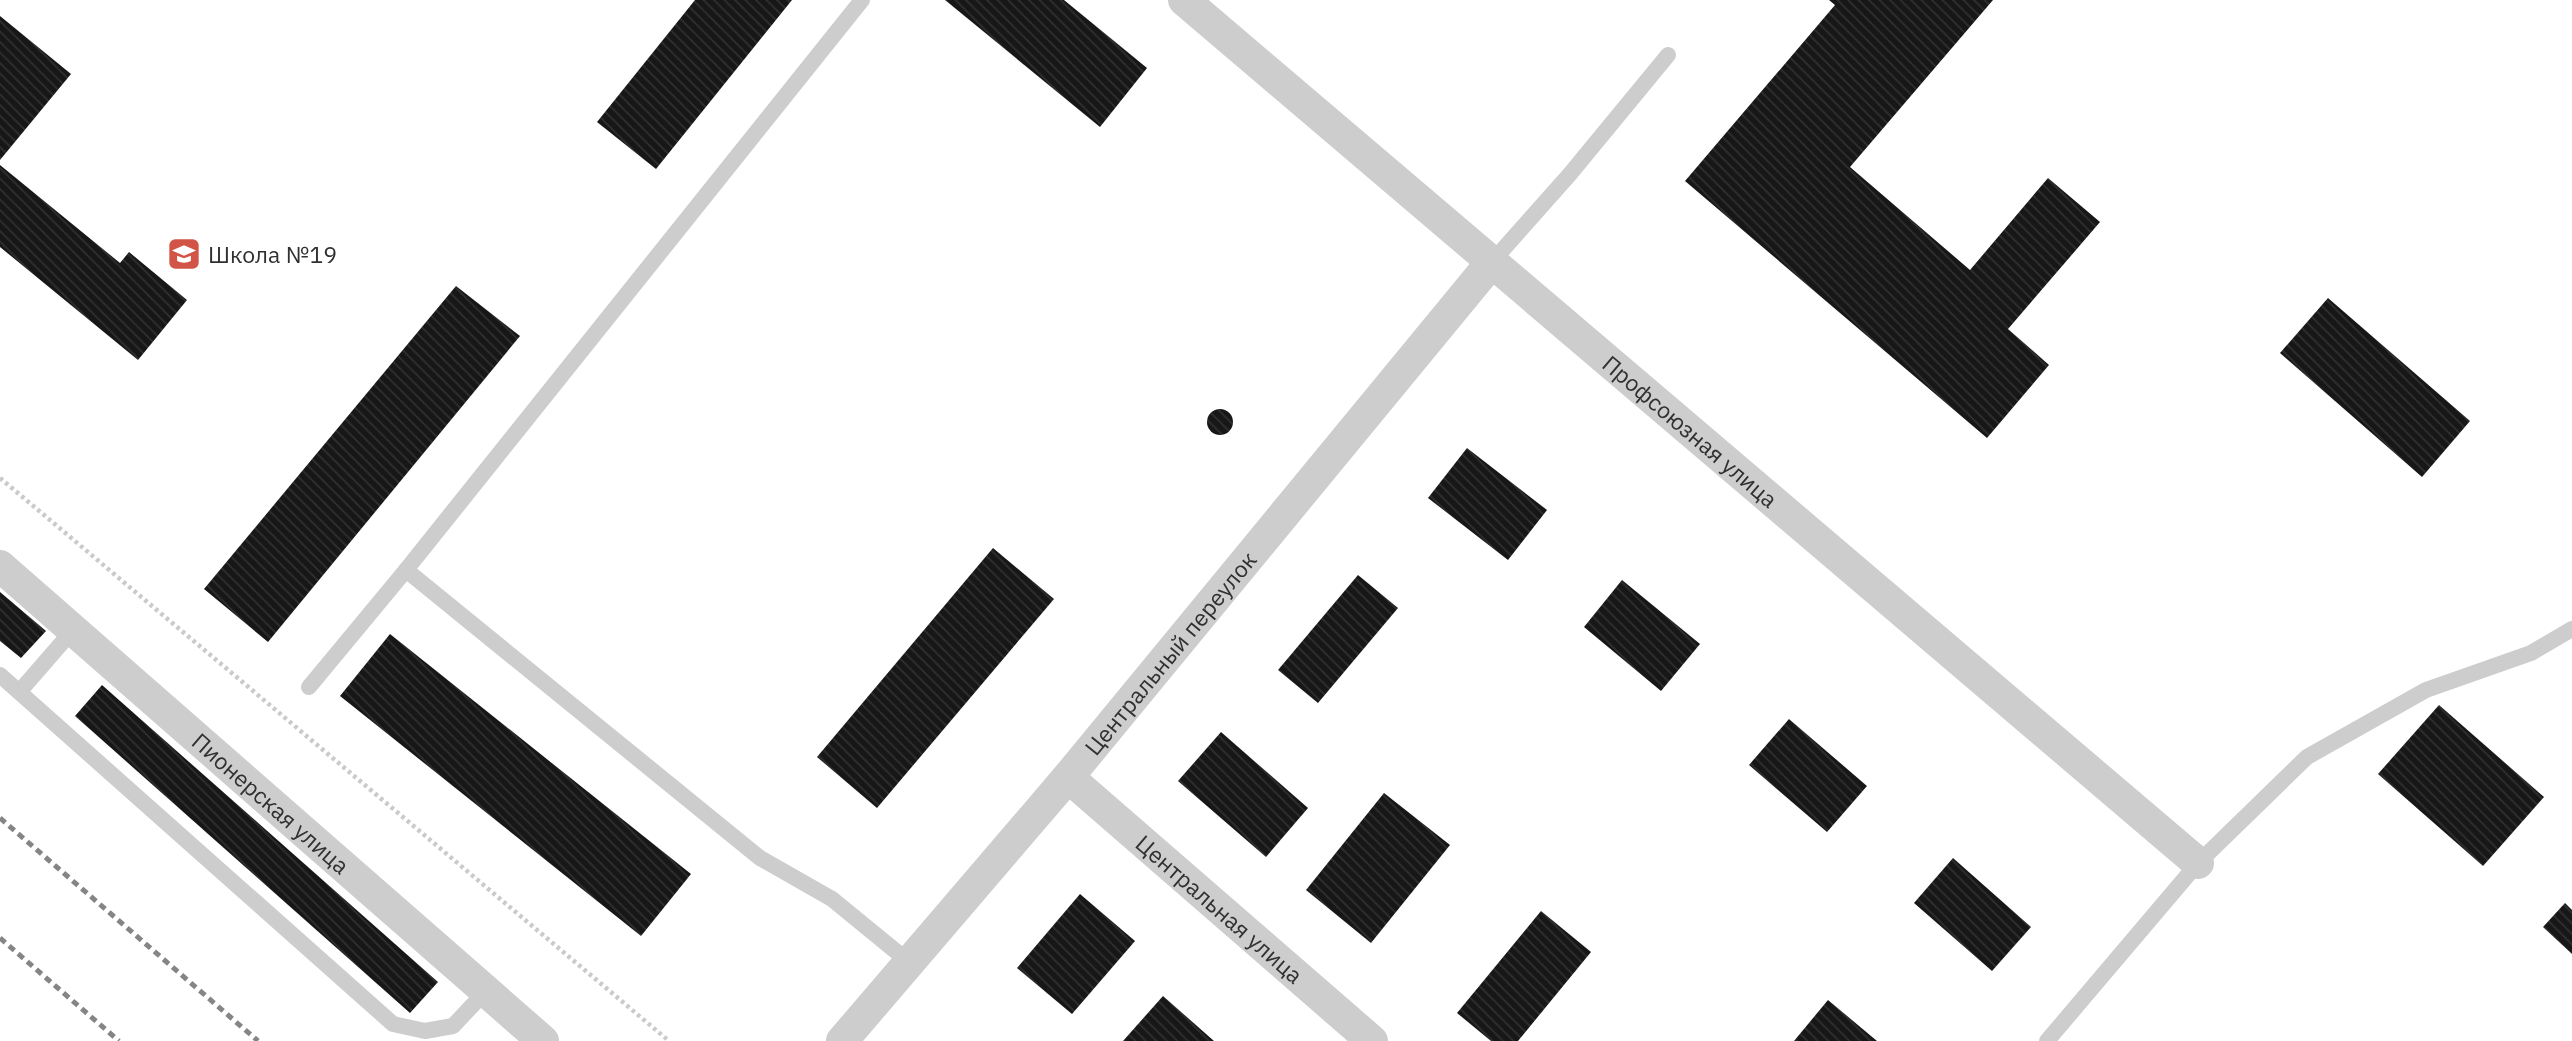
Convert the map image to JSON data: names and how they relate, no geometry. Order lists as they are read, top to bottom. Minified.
{"streets":{"street":["Профсоюзная улица","Центральный переулок","Пионерская улица","Центральная улица"]},"crossings":[["Профсоюзная улица","Центральный переулок"],["Центральный переулок","Центральная улица"]],"places":{"school or university":["Школа №19"]}}
